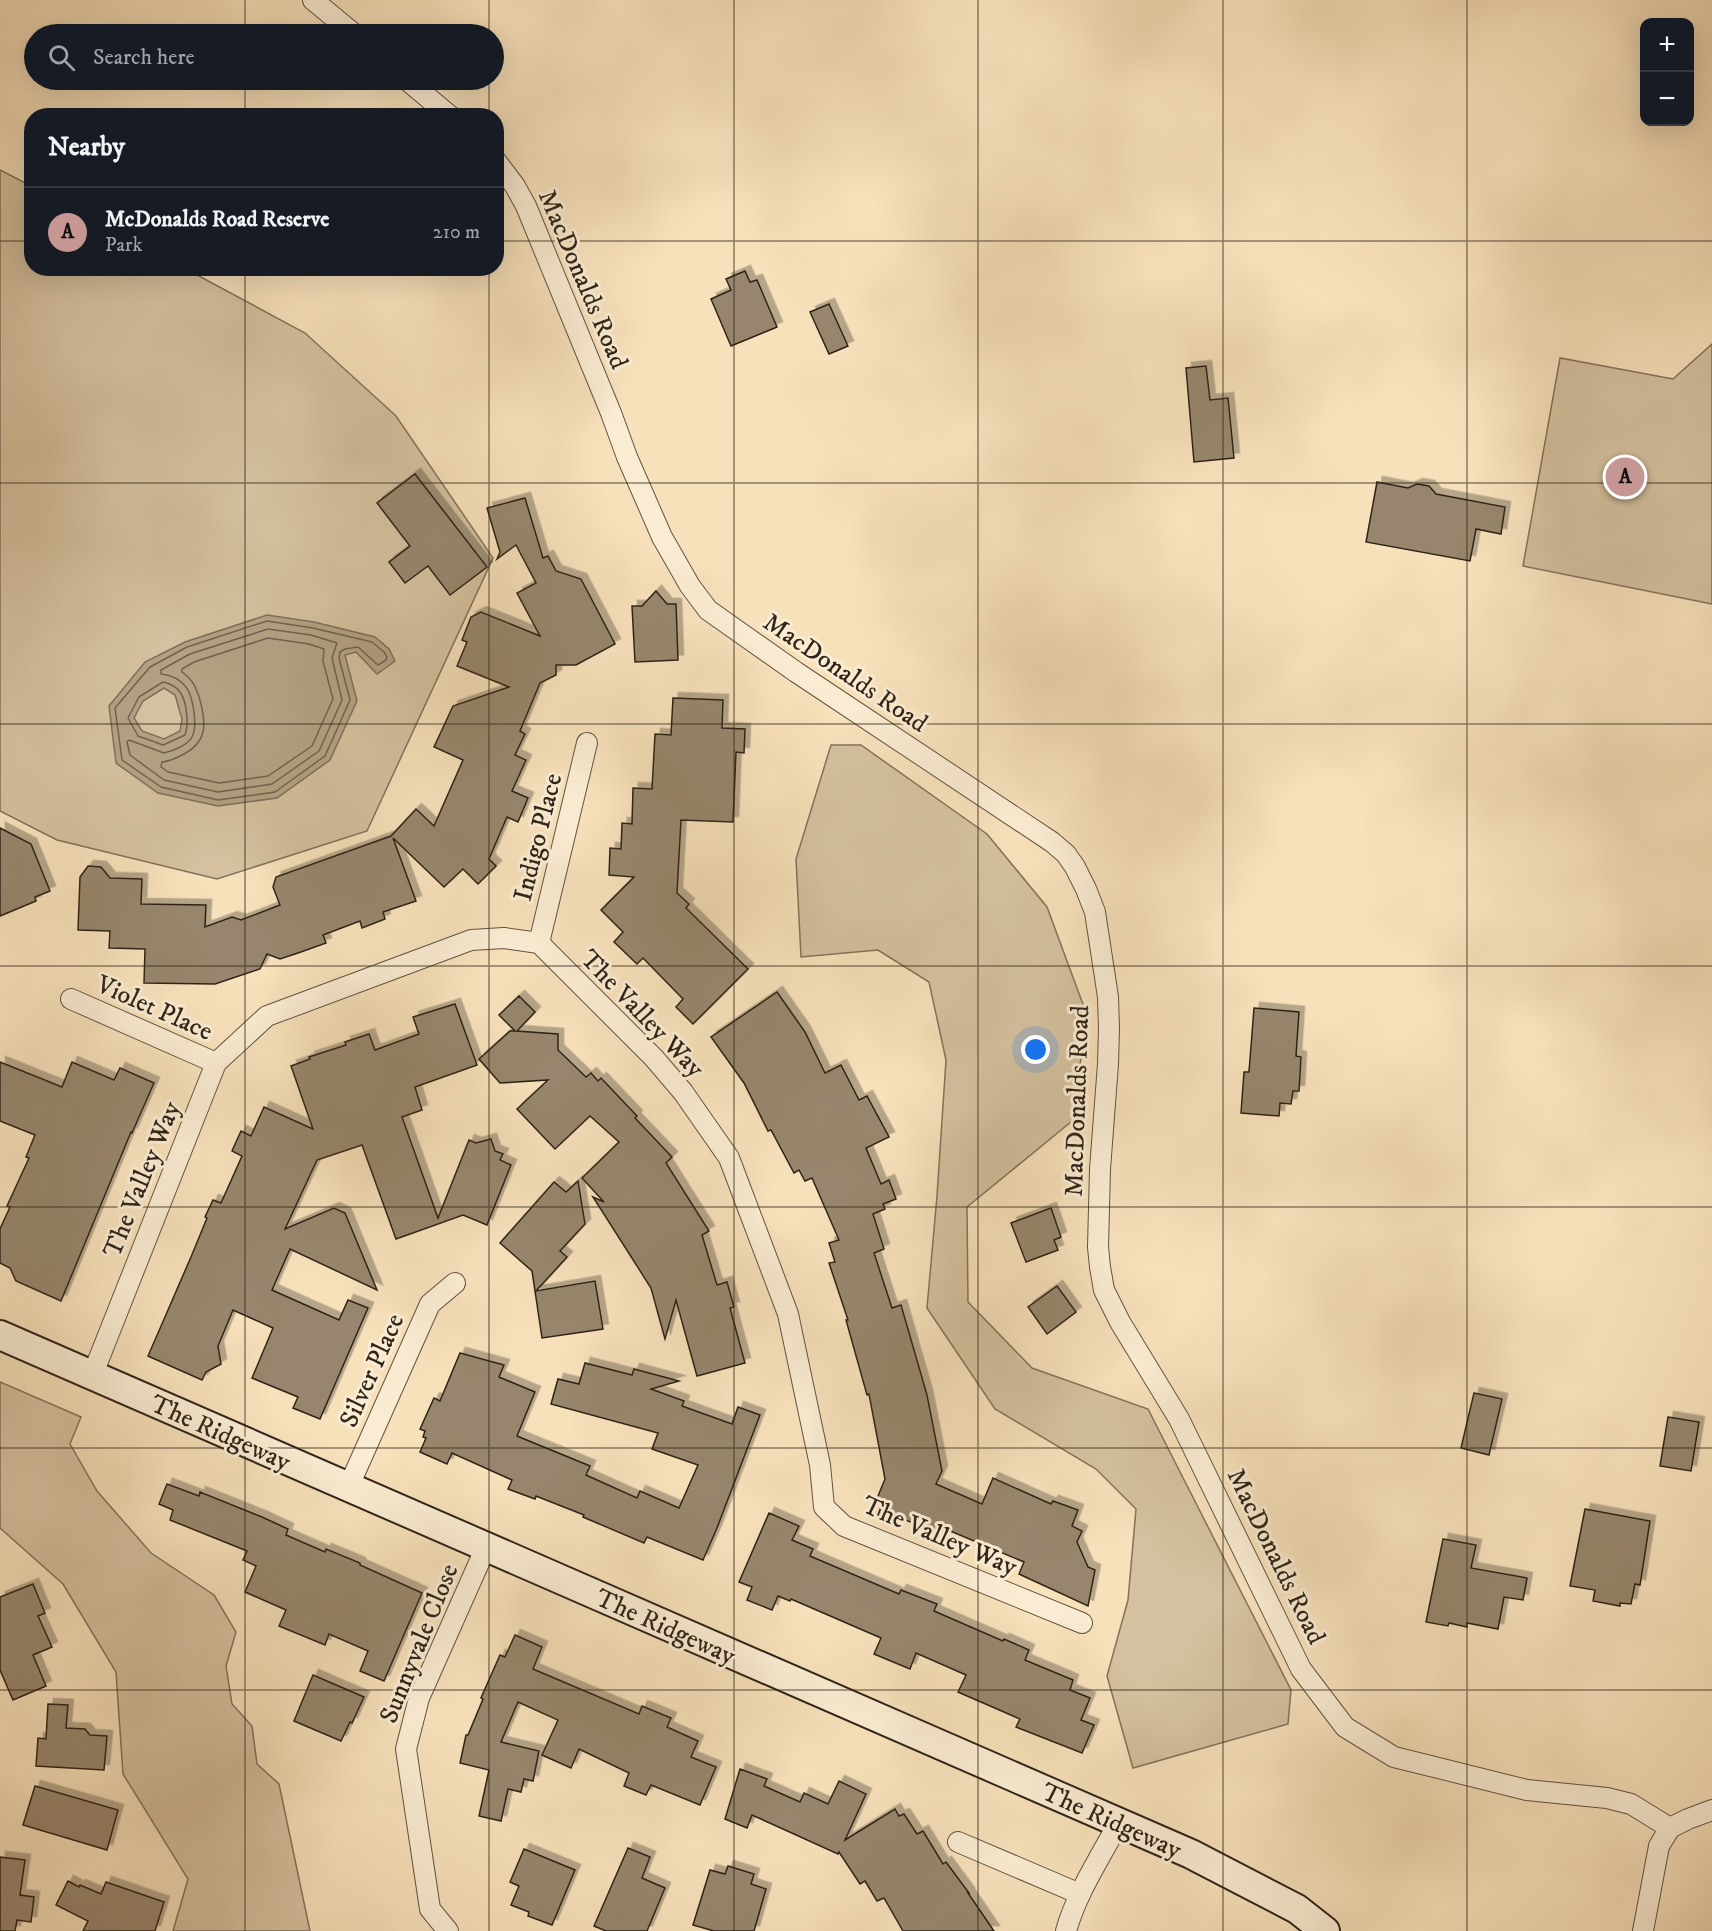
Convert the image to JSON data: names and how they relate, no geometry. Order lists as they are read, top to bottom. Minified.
{"streets":{"street":["MacDonalds Road","Indigo Place","Violet Place","The Valley Way","Silver Place","The Ridgeway","Sunnyvale Close"]},"crossings":[["Indigo Place","The Valley Way"],["Violet Place","The Valley Way"],["The Valley Way","The Ridgeway"],["Silver Place","The Ridgeway"],["The Ridgeway","Sunnyvale Close"]],"page":{"map_buttons":["+","−"],"search":"Search here","heading":"Nearby","list":[{"mark":"A","name":"McDonalds Road Reserve","note":"Park","value":"210 m"}],"pins":"A"}}
